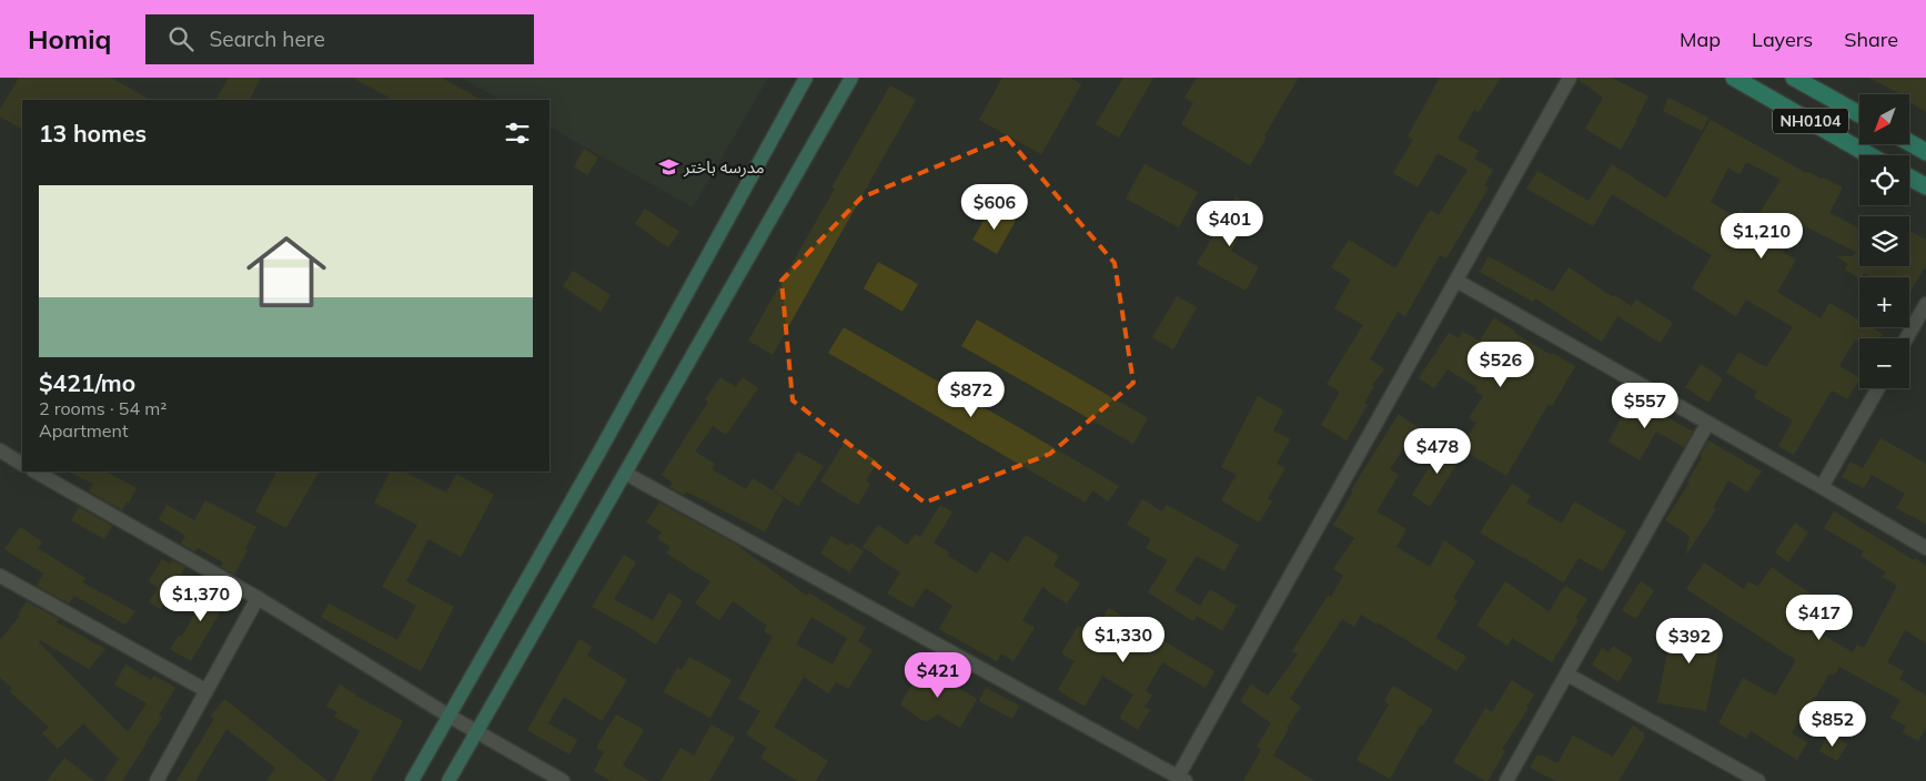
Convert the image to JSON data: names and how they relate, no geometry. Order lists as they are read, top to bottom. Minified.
{"streets":{"highway":["NH0104"]},"places":{"school or university":["مدرسه باختر"]},"north":"bottom left","page":{"header":"Homiq","search":"Search here","nav":["Map","Layers","Share"],"map_buttons":["+","−"],"heading":"13 homes","list":[{"name":"$421/mo","note":"2 rooms · 54 m² · Apartment"}],"price":["$606","$401","$1,210","$526","$872","$557","$478","$1,370","$417","$1,330","$392","$421","$852"]}}
